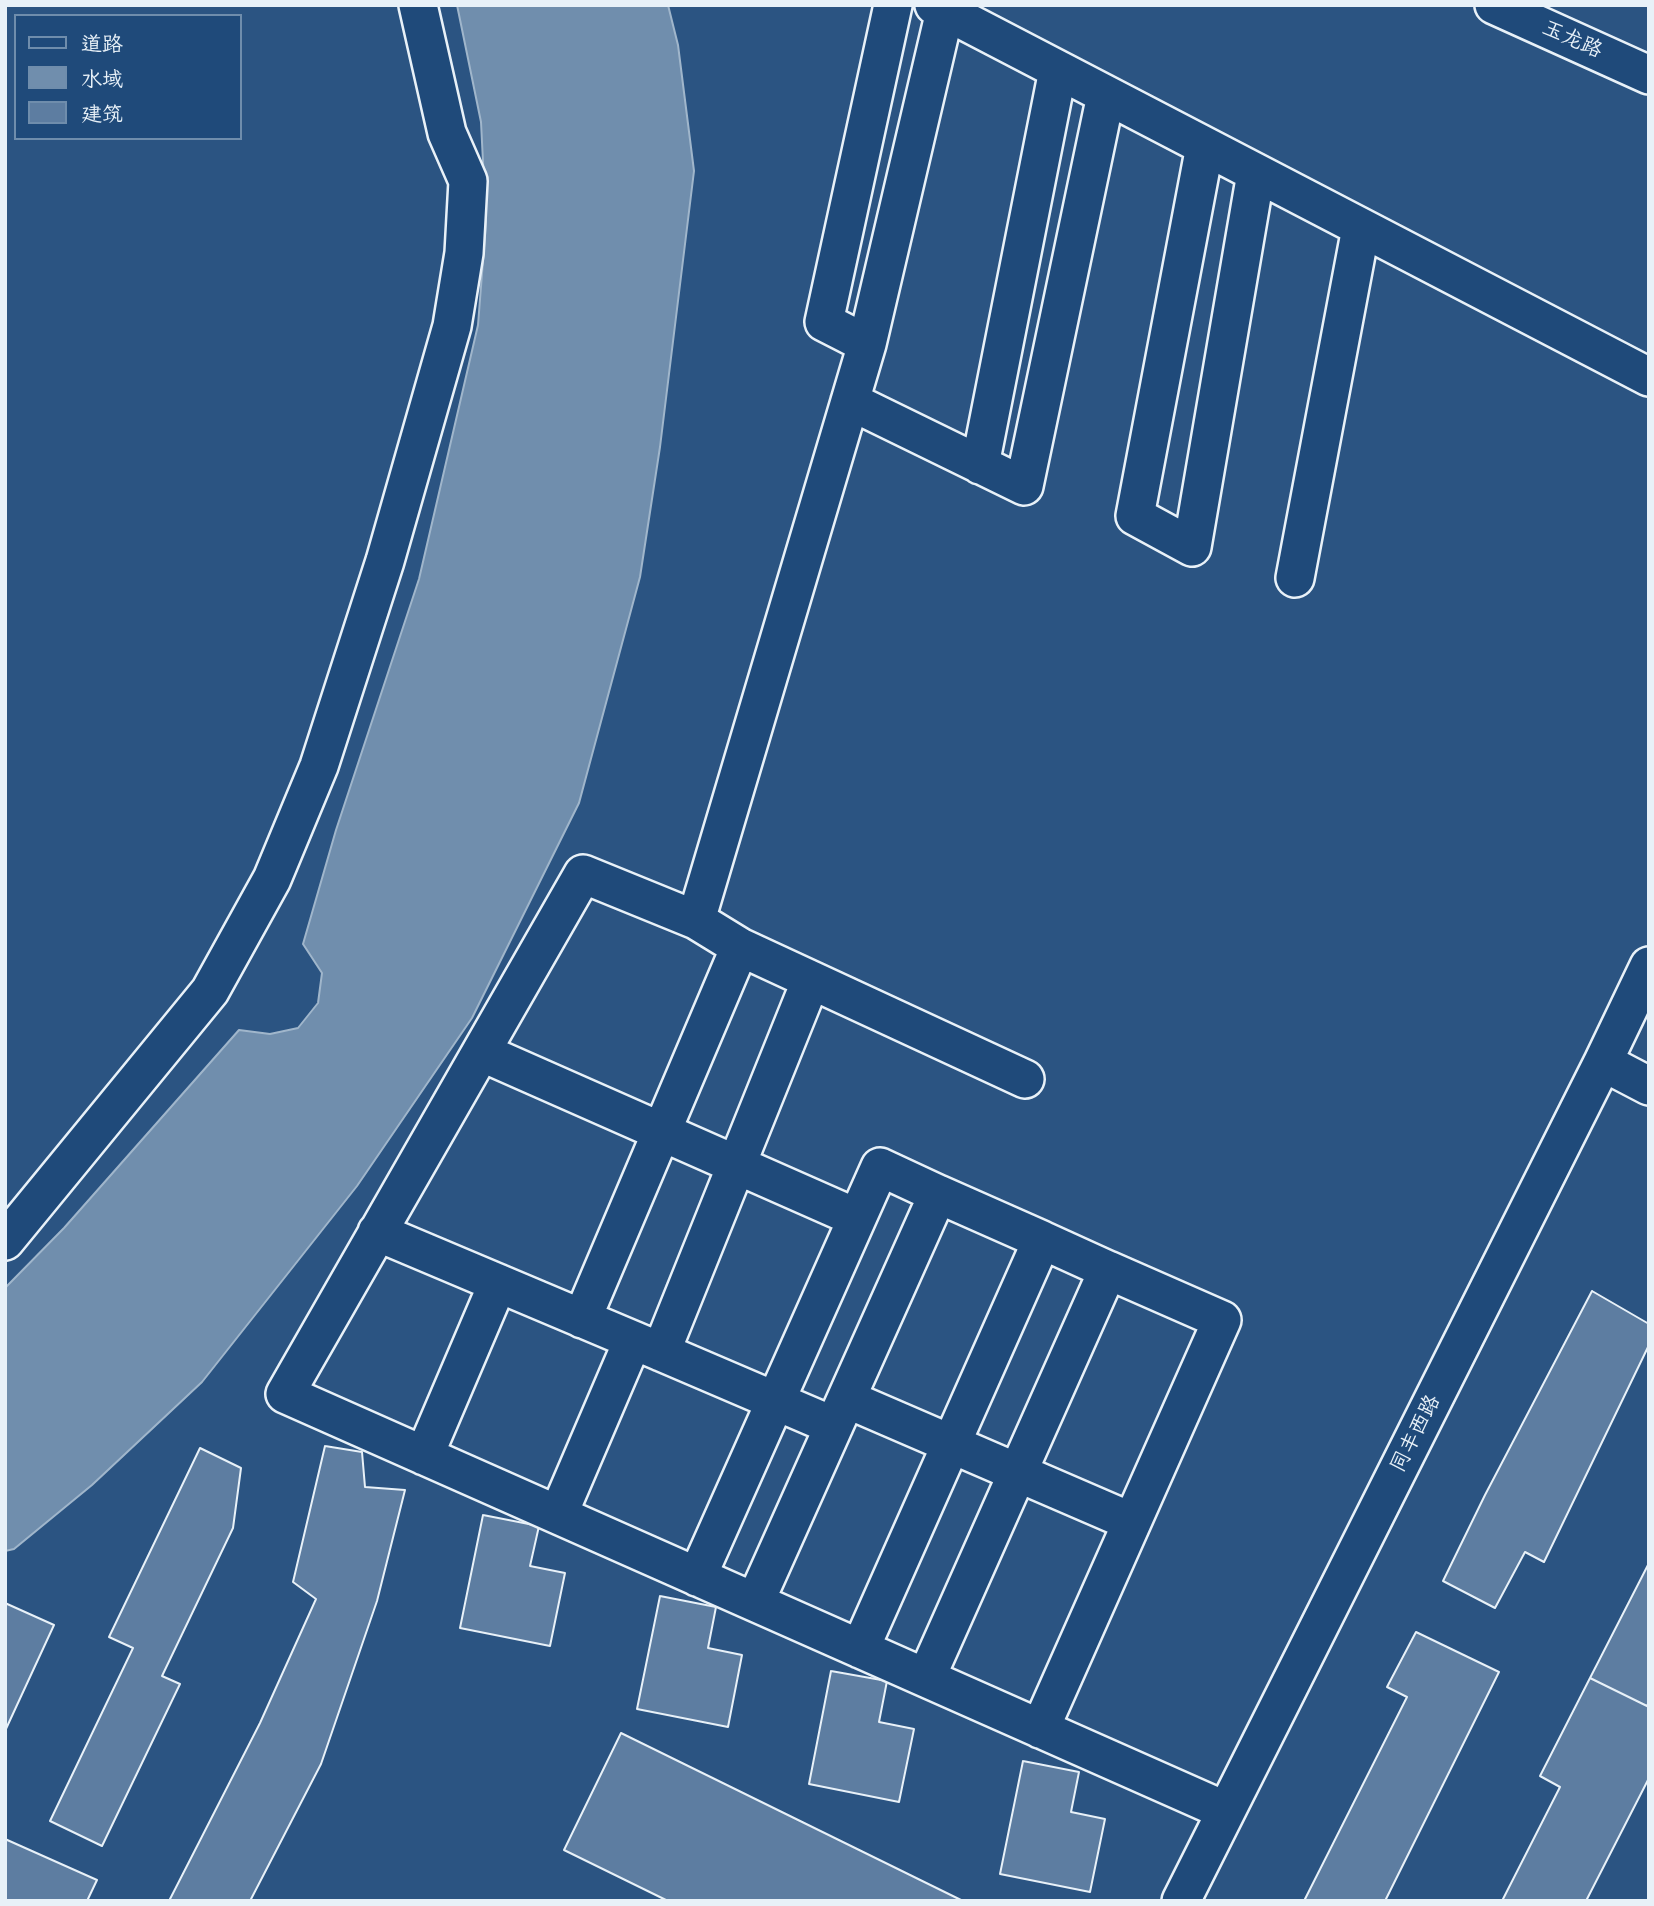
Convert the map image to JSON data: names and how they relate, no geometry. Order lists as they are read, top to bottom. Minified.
{"streets":{"street":["玉龙路","同丰西路"]},"legend":["道路","水域","建筑"]}
